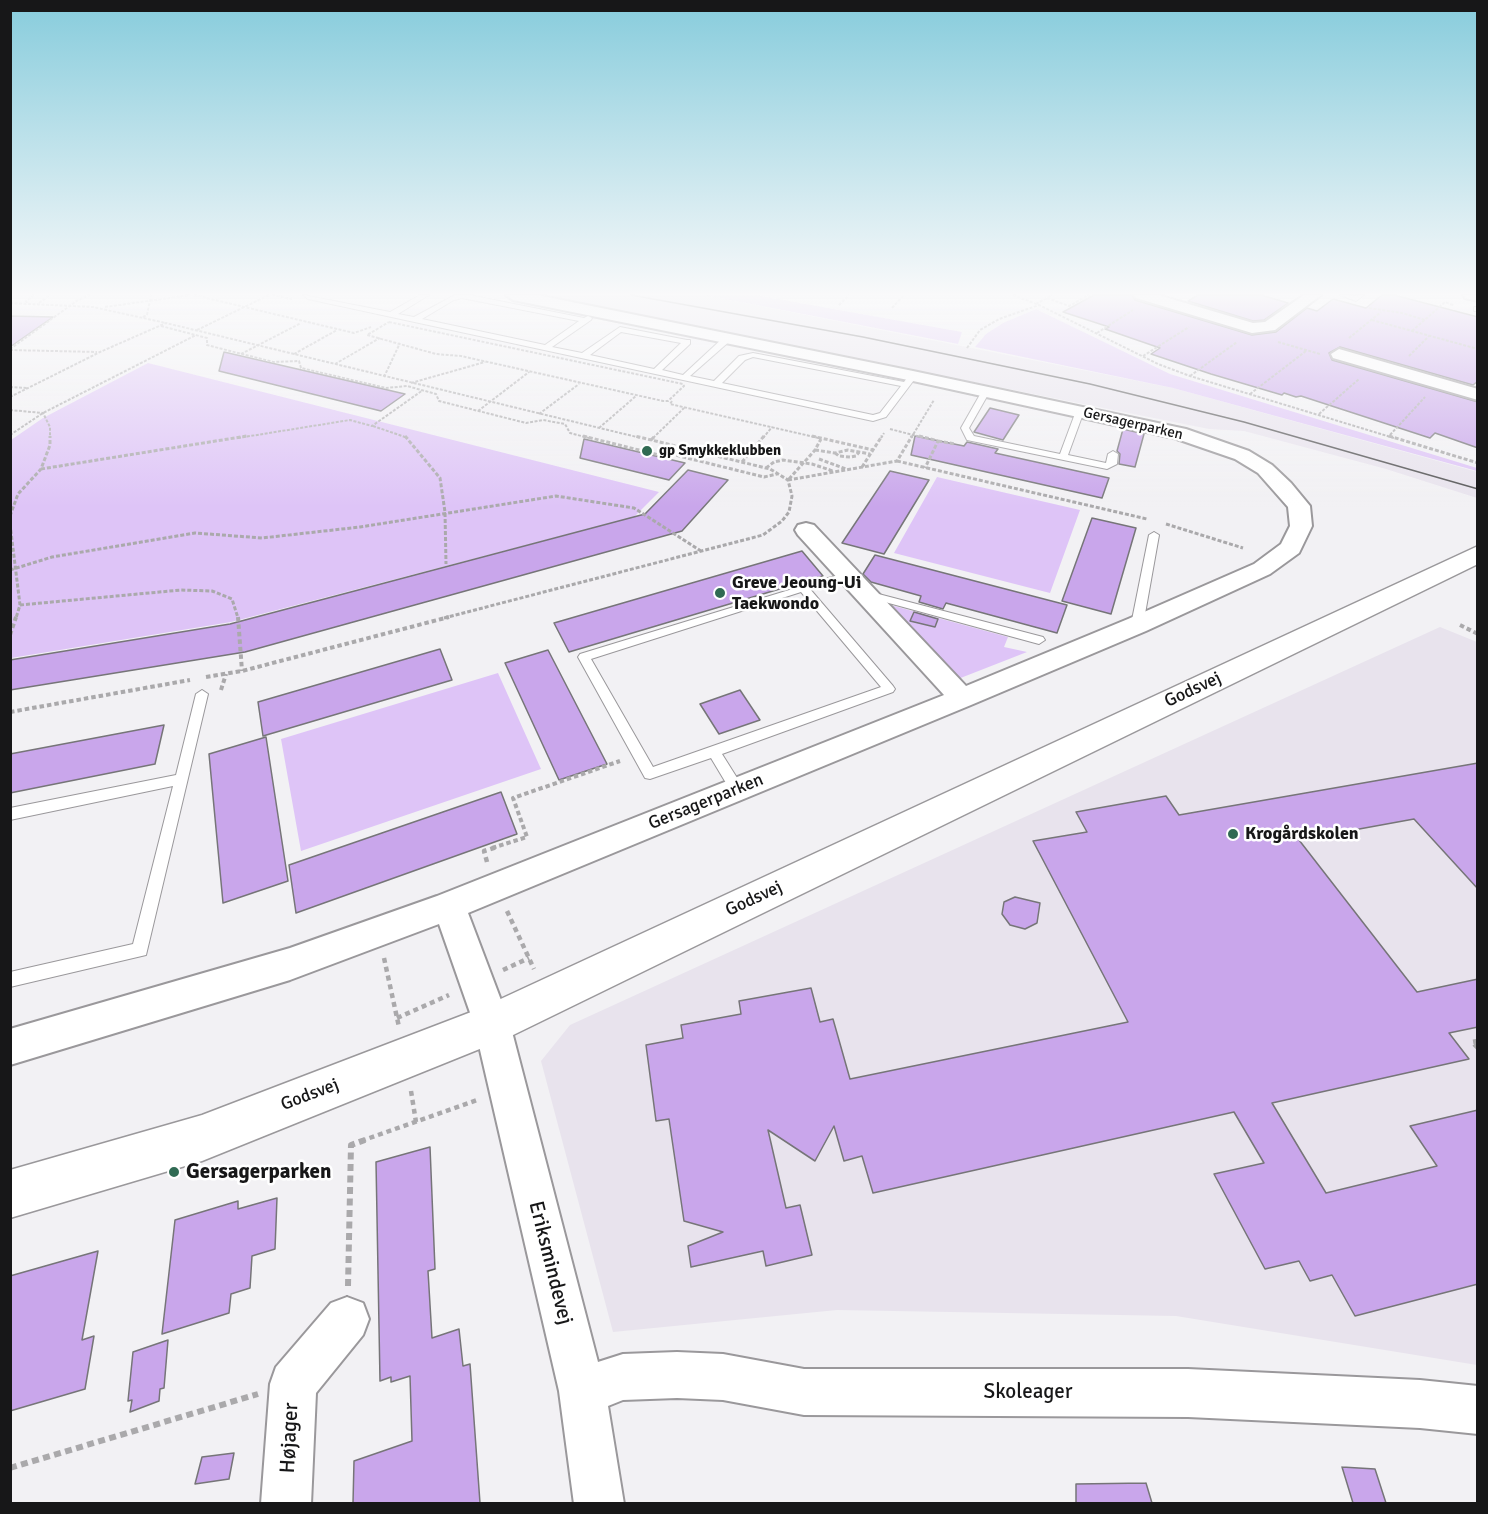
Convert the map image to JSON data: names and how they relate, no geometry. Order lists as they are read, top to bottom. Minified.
{"streets":{"street":["Gersagerparken","Godsvej","Eriksmindevej","Skoleager","Højager"]},"crossings":[["Godsvej","Eriksmindevej"],["Eriksmindevej","Skoleager"]],"places":["gp Smykkeklubben","Greve Jeoung-Ui Taekwondo","Krogårdskolen","Gersagerparken"]}
